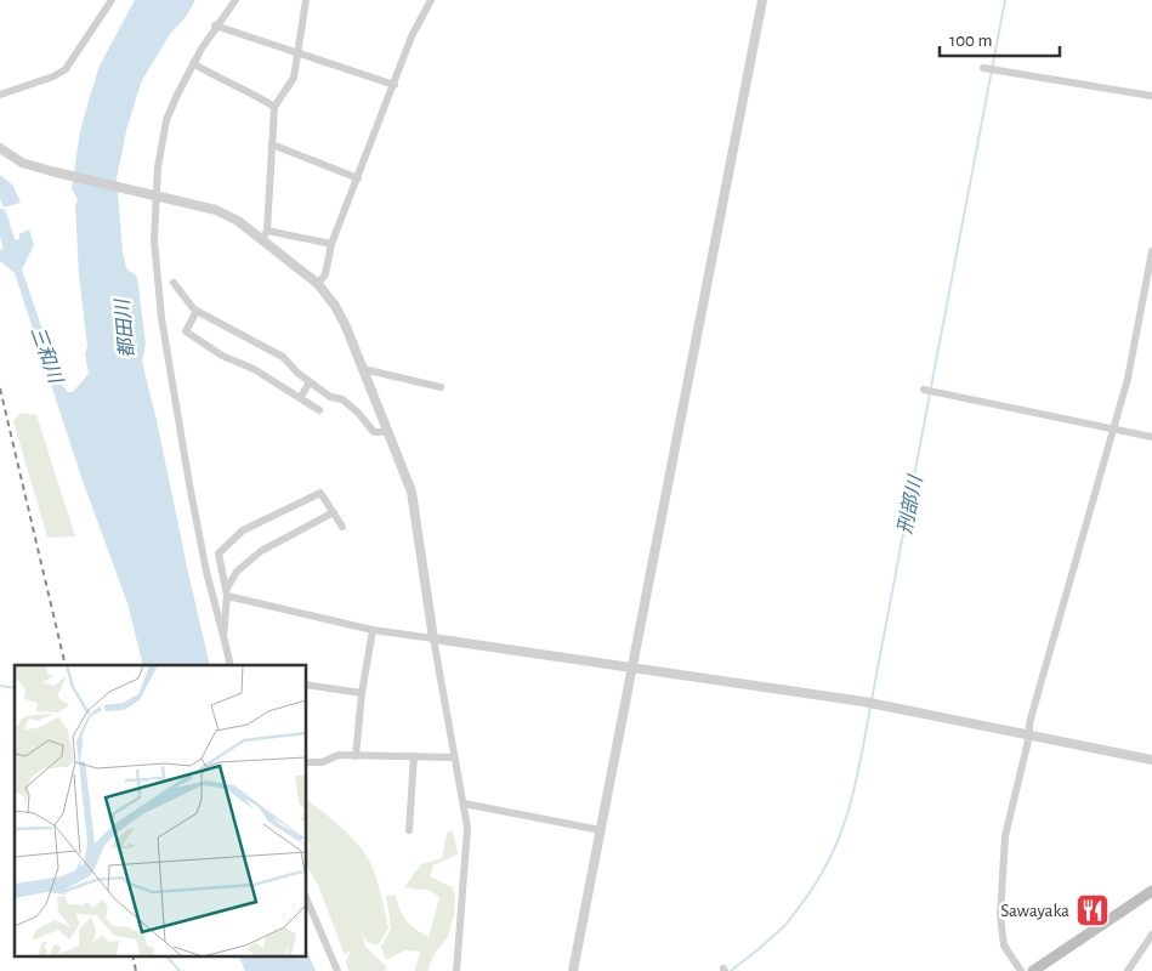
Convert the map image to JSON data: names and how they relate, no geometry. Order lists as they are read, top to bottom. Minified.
{"water":["都田川","三和川","刑部川"],"places":{"restaurant":["Sawayaka"]},"scale_bar":"100 m"}
